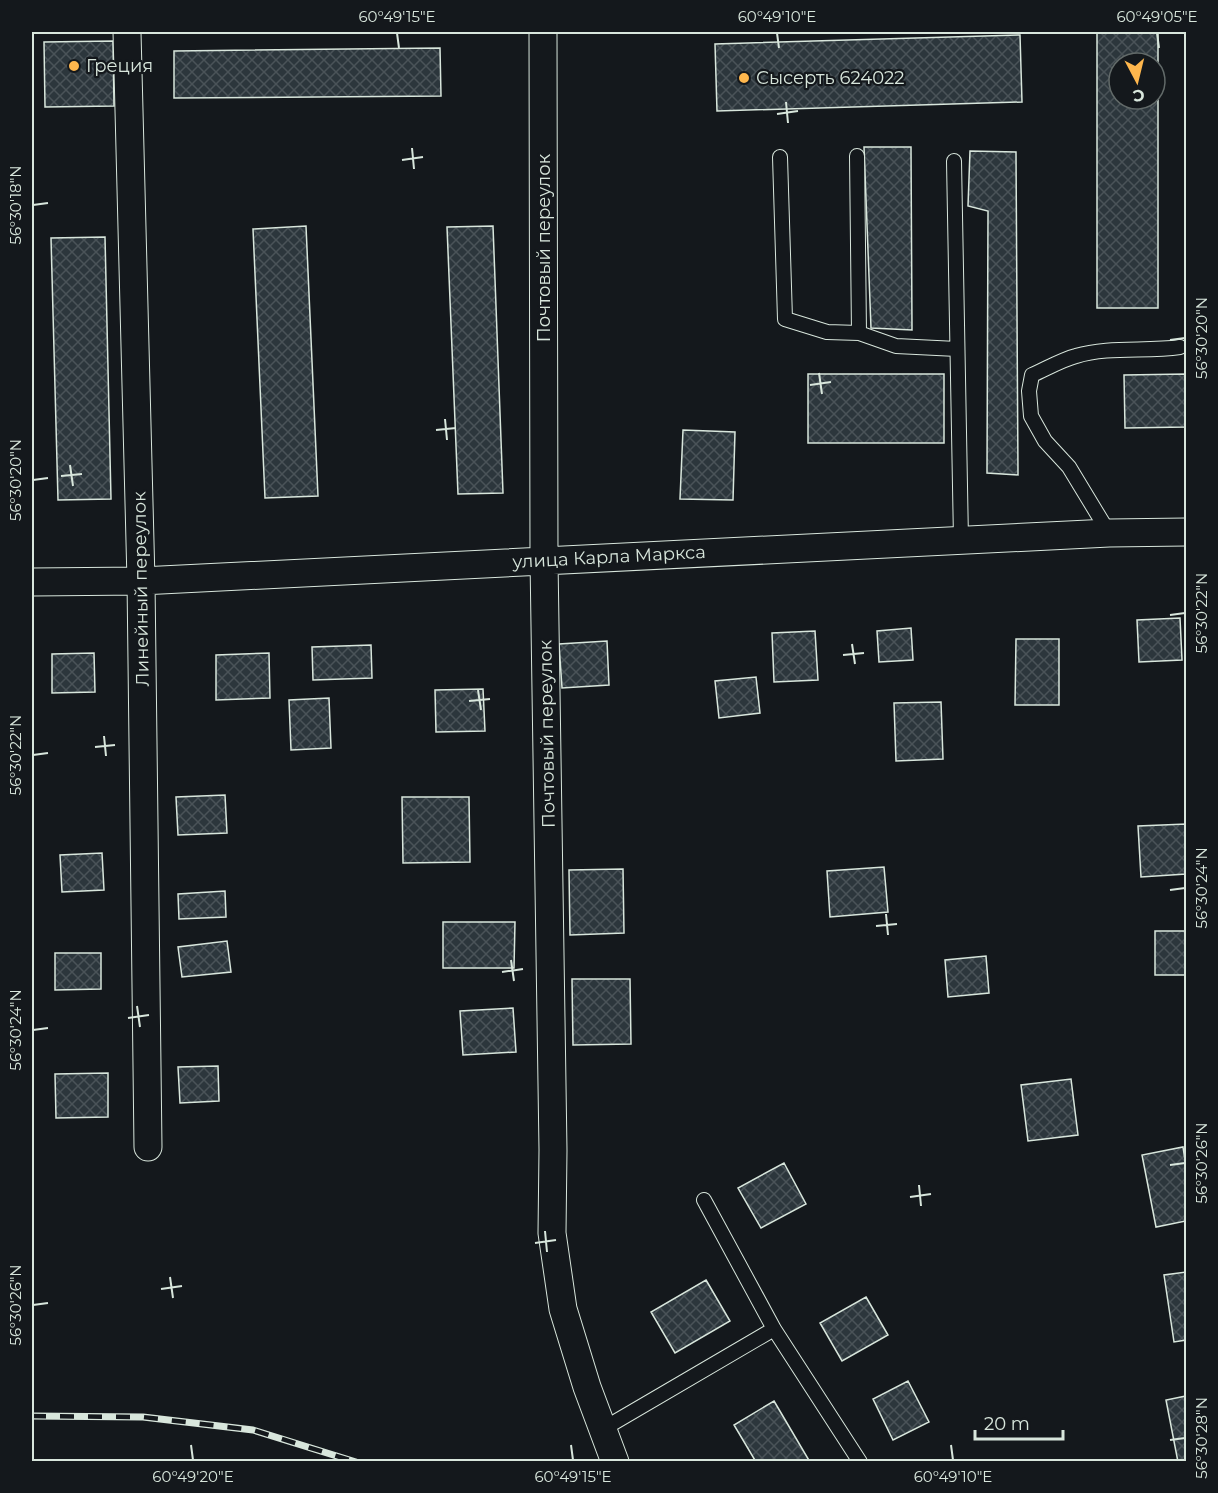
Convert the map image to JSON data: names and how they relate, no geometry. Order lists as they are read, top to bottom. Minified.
{"streets":{"street":["Почтовый переулок","улица Карла Маркса","Линейный переулок"]},"crossings":[["Почтовый переулок","улица Карла Маркса"],["улица Карла Маркса","Линейный переулок"]],"places":["Греция","Сысерть 624022"],"scale_bar":"20 m","north":"bottom","coordinates":["60°49'15\"E","60°49'10\"E","60°49'05\"E","56°30'18\"N","56°30'20\"N","56°30'22\"N","56°30'24\"N","56°30'26\"N","56°30'28\"N","60°49'20\"E"]}
